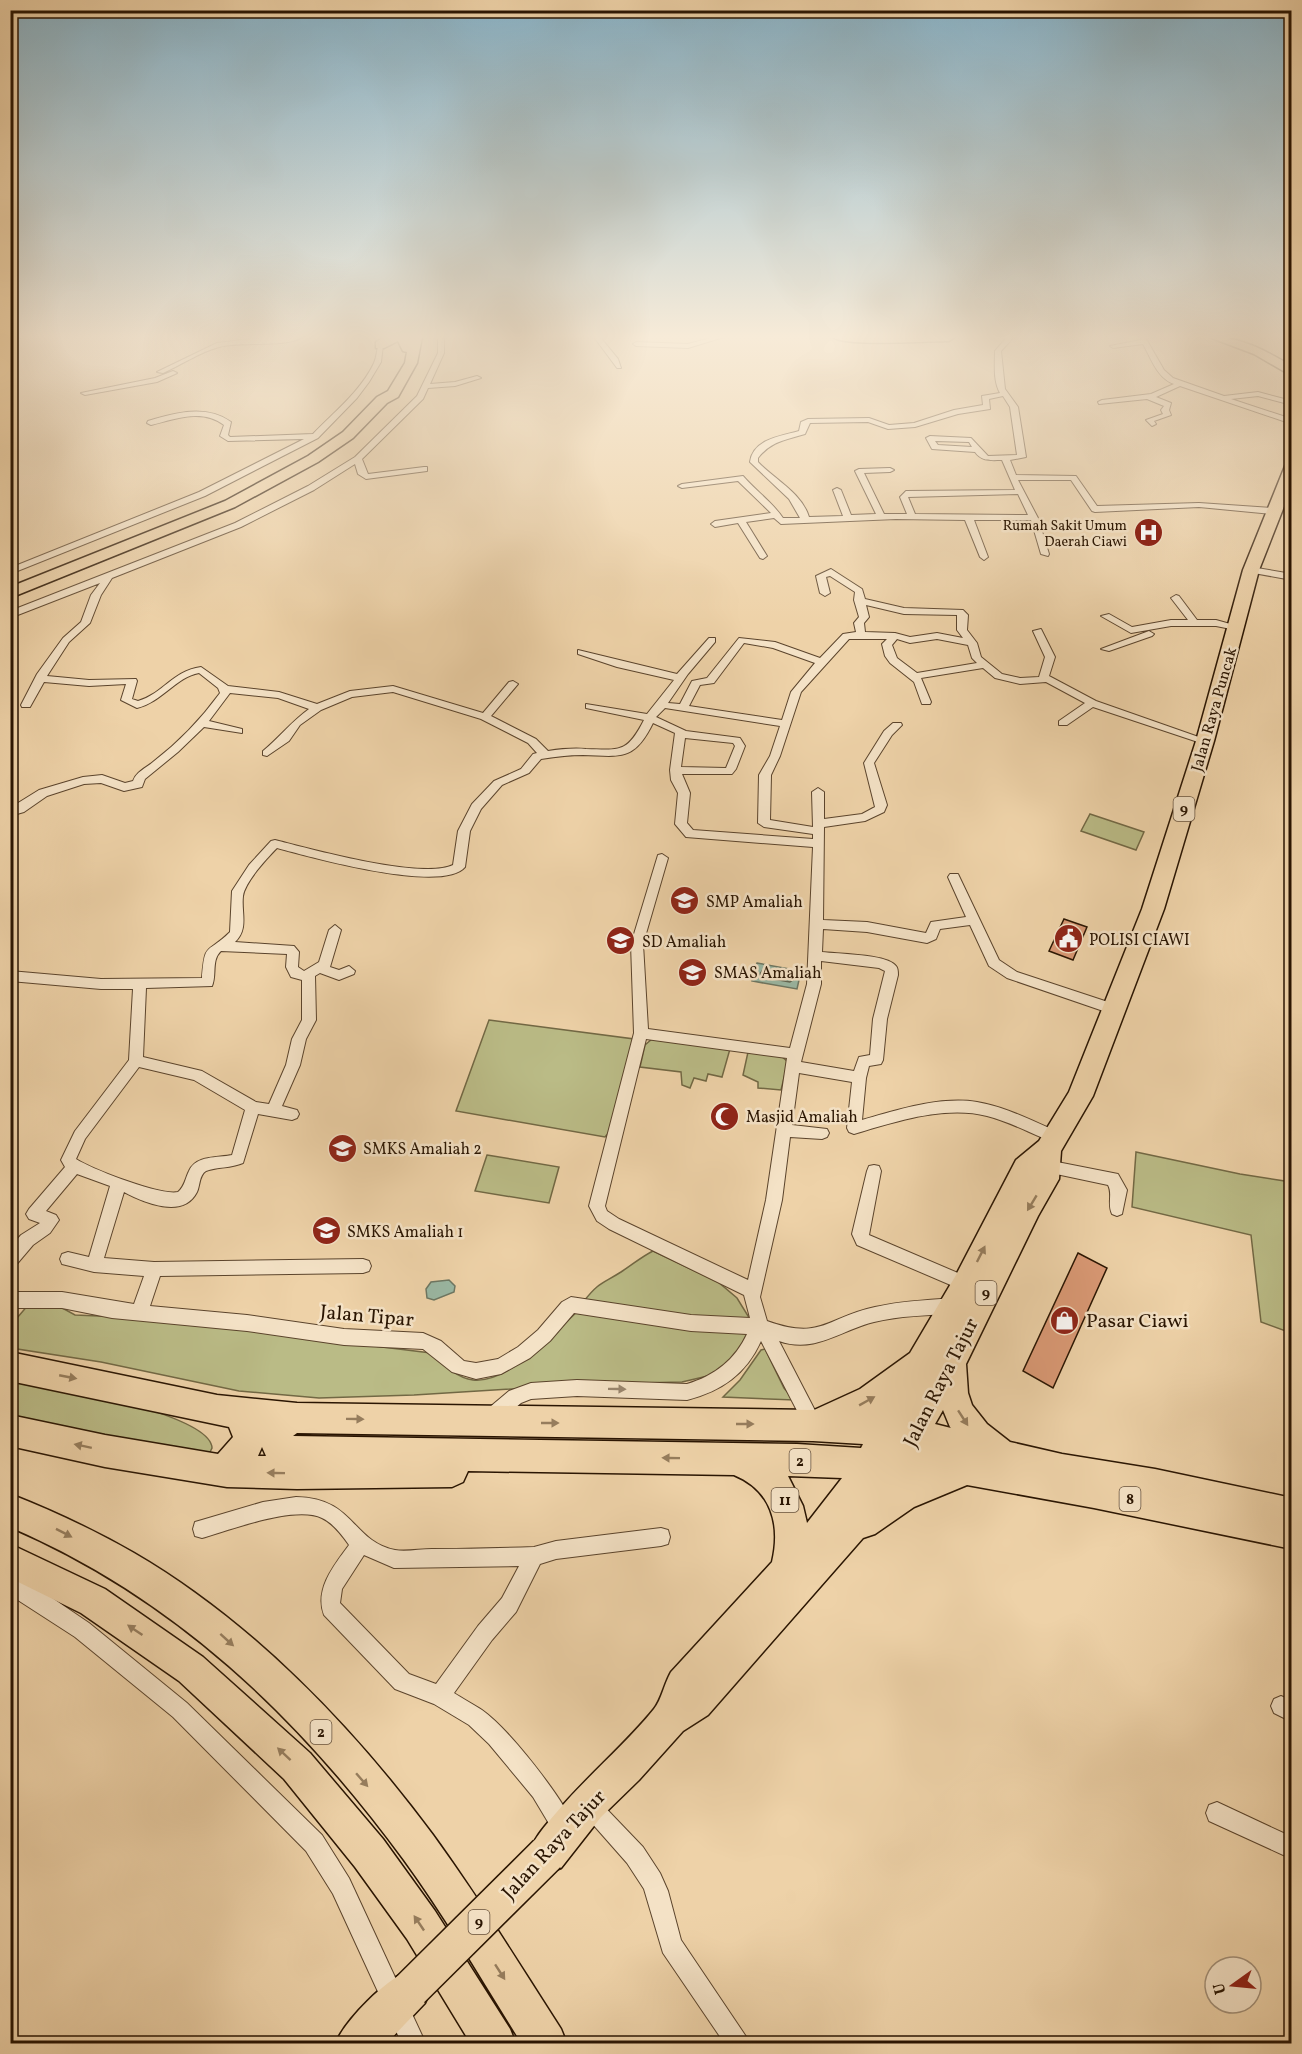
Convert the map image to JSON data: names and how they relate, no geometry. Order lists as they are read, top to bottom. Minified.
{"streets":{"highway":["Jalan Raya Puncak","9","Jalan Raya Tajur","2","8","11"],"street":["Jalan Tipar"]},"crossings":[["Jalan Raya Puncak","Jalan Raya Tajur"],["9","Jalan Raya Tajur"],["9","2"],["9","8"],["Jalan Tipar","Jalan Raya Tajur"],["Jalan Raya Tajur","2"],["Jalan Raya Tajur","8"],["Jalan Raya Tajur","11"],["2","8"],["2","11"]],"places":{"hospital":["Rumah Sakit Umum Daerah Ciawi"],"school or university":["SMP Amaliah","SD Amaliah","SMAS Amaliah","SMKS Amaliah 2","SMKS Amaliah 1"],"public building":["POLISI CIAWI"],"mosque":["Masjid Amaliah"],"shop":["Pasar Ciawi"]},"north":"left"}
